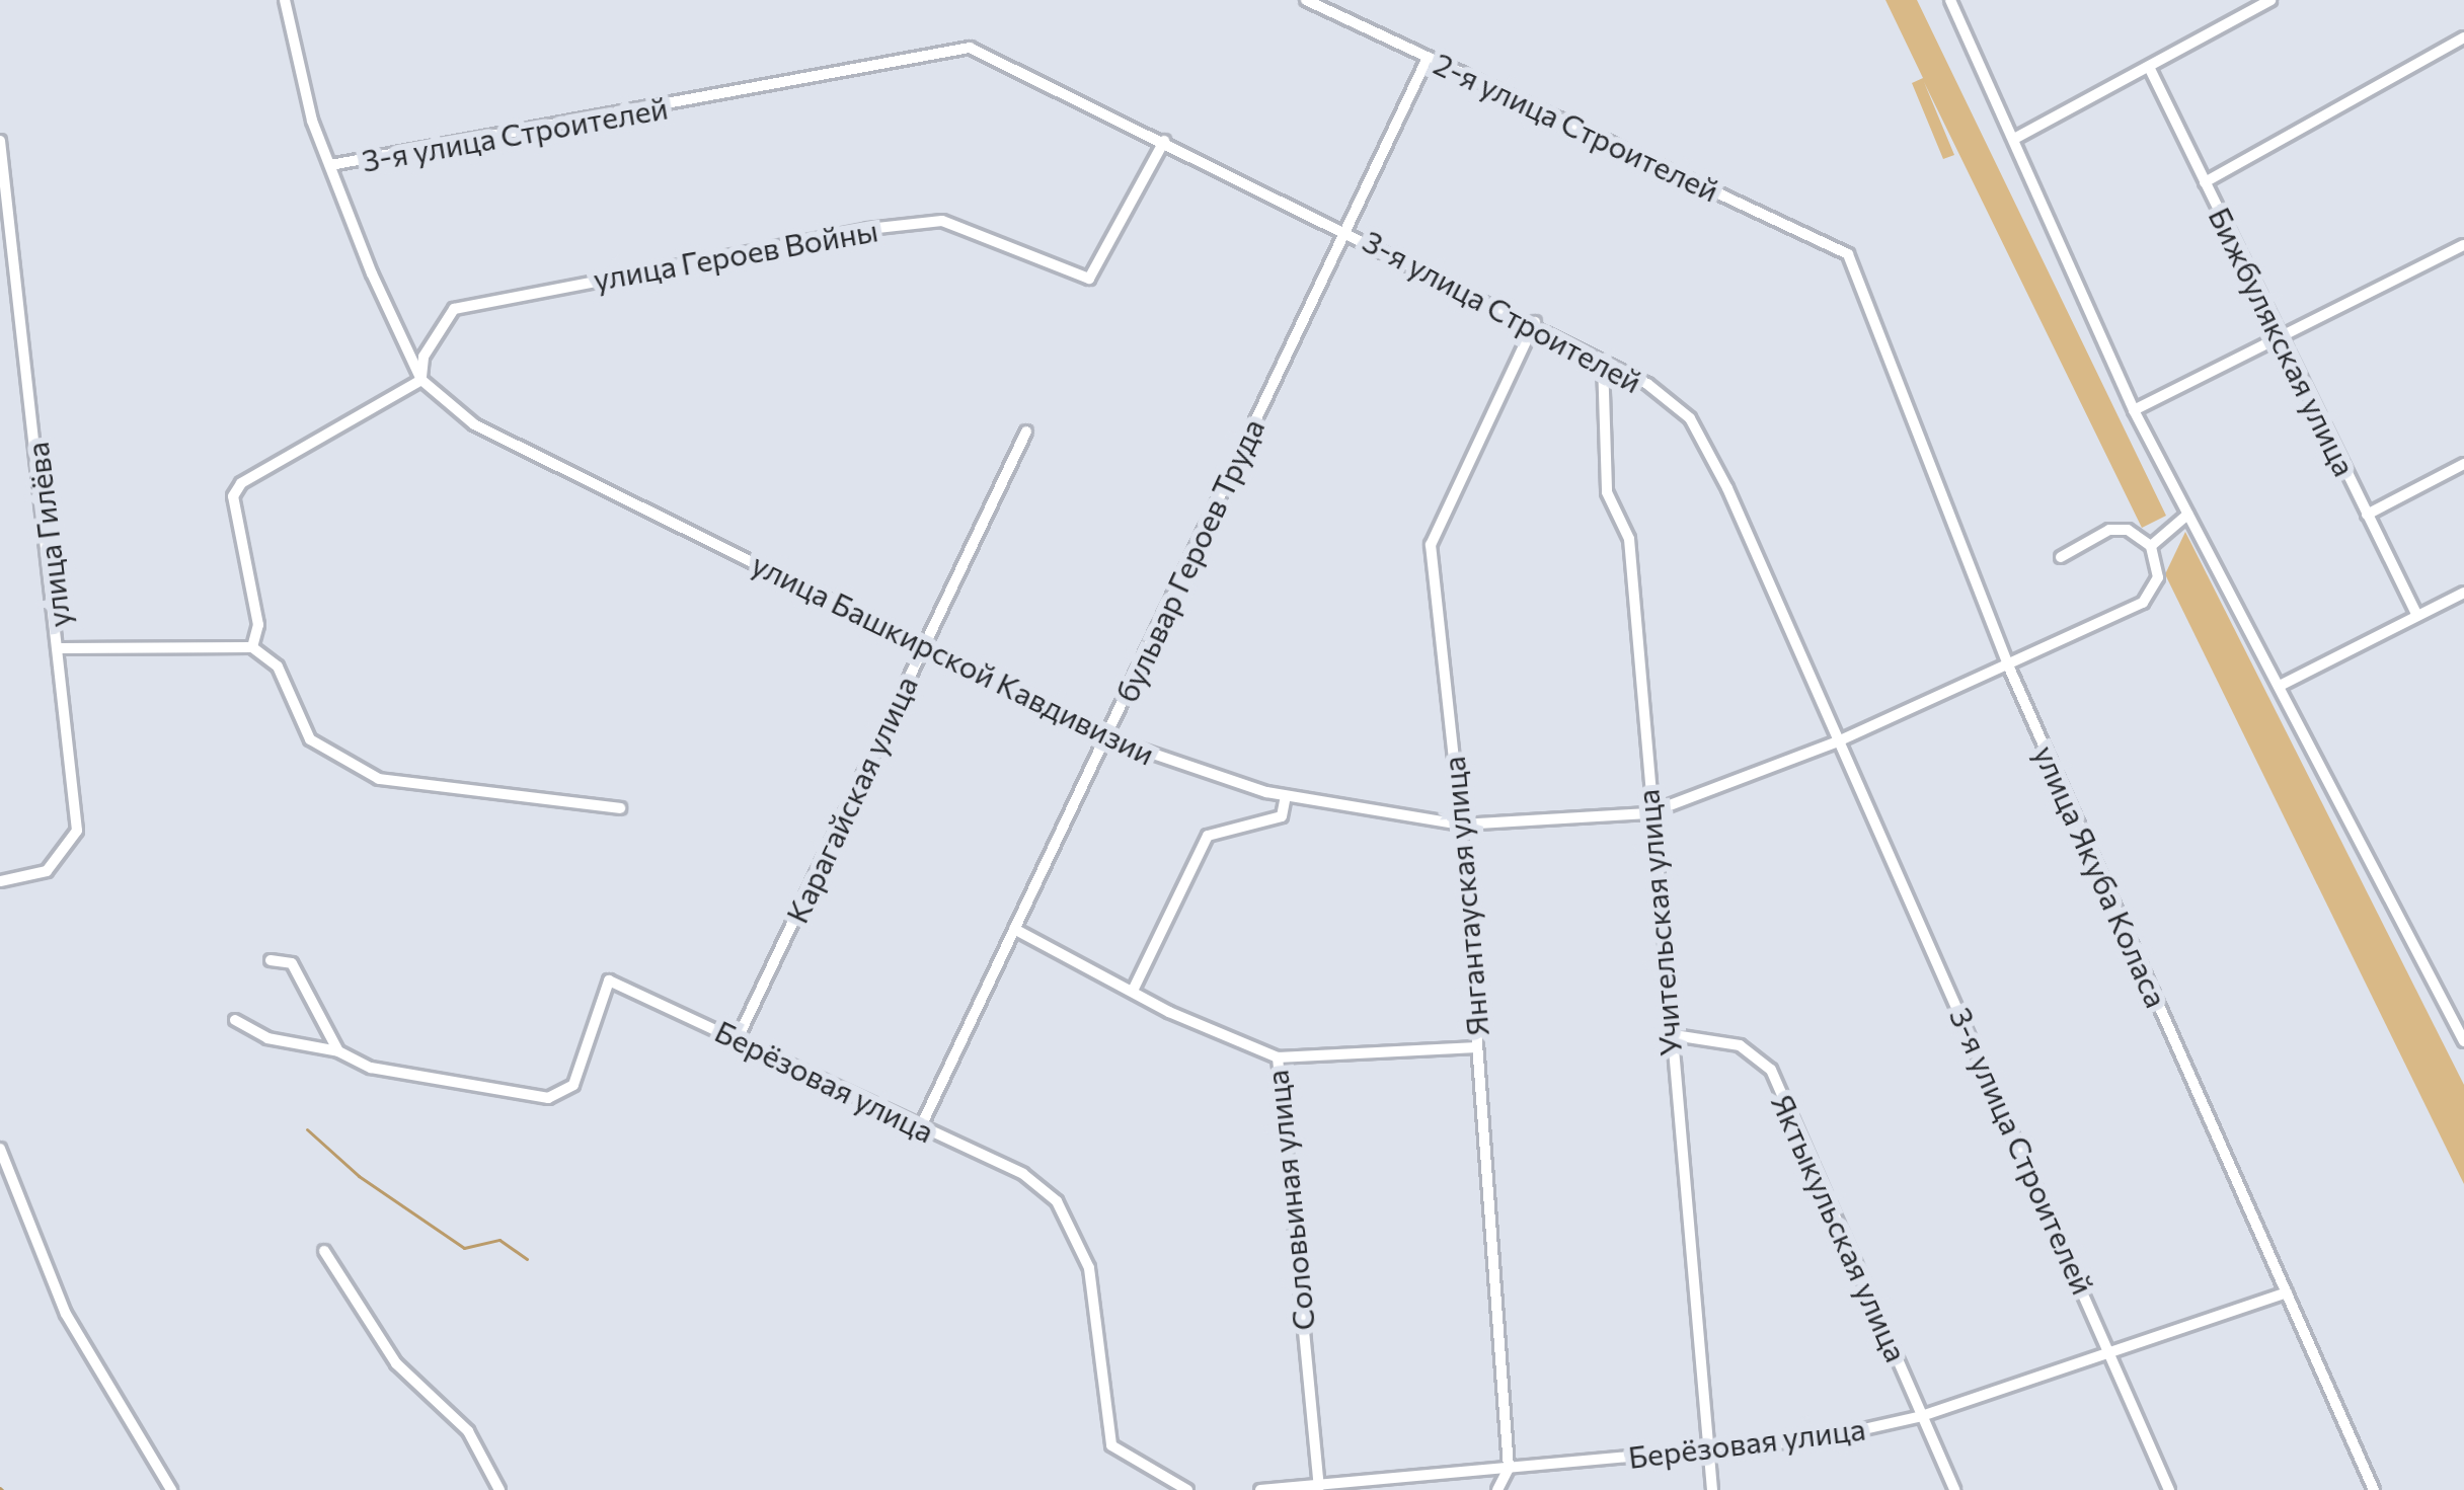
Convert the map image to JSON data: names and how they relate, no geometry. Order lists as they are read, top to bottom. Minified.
{"streets":{"street":["2-я улица Строителей","3-я улица Строителей","улица Героев Войны","Бижбулякская улица","улица Гилёва","бульвар Героев Труда","улица Башкирской Кавдивизии","Карагайская улица","улица Якуба Коласа","Янгантауская улица","Учительская улица","Берёзовая улица","Соловьиная улица","Яктыкульская улица"]},"crossings":[["2-я улица Строителей","бульвар Героев Труда"],["2-я улица Строителей","улица Якуба Коласа"],["3-я улица Строителей","улица Героев Войны"],["3-я улица Строителей","бульвар Героев Труда"],["3-я улица Строителей","улица Башкирской Кавдивизии"],["3-я улица Строителей","Янгантауская улица"],["3-я улица Строителей","Учительская улица"],["3-я улица Строителей","Берёзовая улица"],["улица Героев Войны","улица Башкирской Кавдивизии"],["бульвар Героев Труда","улица Башкирской Кавдивизии"],["бульвар Героев Труда","Берёзовая улица"],["бульвар Героев Труда","Соловьиная улица"],["улица Башкирской Кавдивизии","Карагайская улица"],["улица Башкирской Кавдивизии","улица Якуба Коласа"],["улица Башкирской Кавдивизии","Янгантауская улица"],["улица Башкирской Кавдивизии","Учительская улица"],["Карагайская улица","Берёзовая улица"],["улица Якуба Коласа","Берёзовая улица"],["Янгантауская улица","Берёзовая улица"],["Учительская улица","Берёзовая улица"],["Учительская улица","Яктыкульская улица"],["Берёзовая улица","Соловьиная улица"],["Берёзовая улица","Яктыкульская улица"]]}
